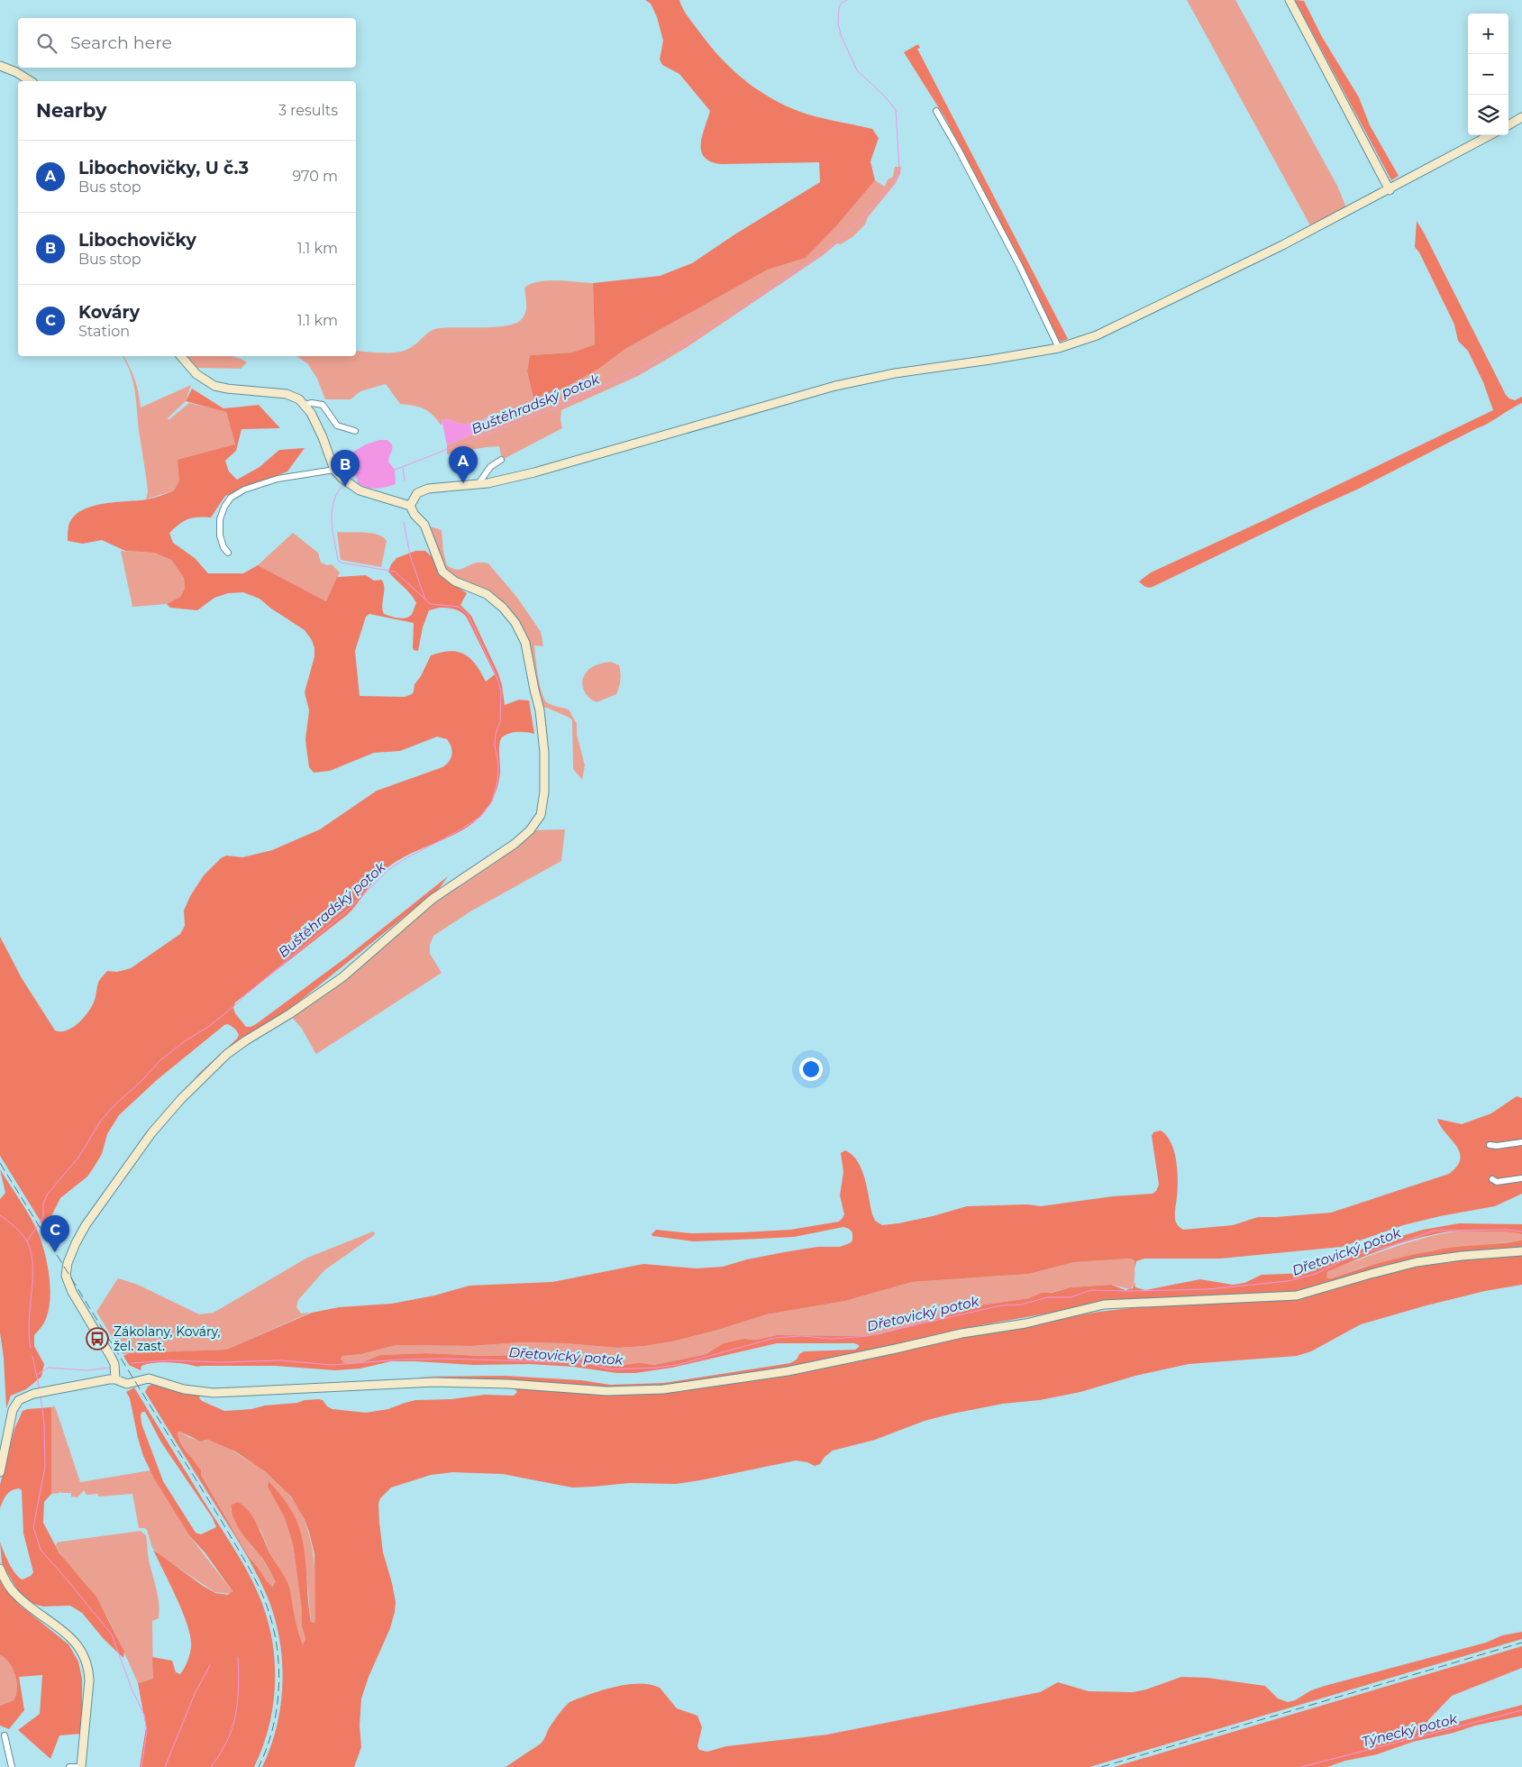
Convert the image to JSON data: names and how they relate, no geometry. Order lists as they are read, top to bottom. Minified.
{"water":["Buštěhradský potok","Dřetovický potok","Týnecký potok"],"places":{"bus stop":["Zákolany, Kováry, žel. zast."]},"page":{"map_buttons":["+","−"],"search":"Search here","heading":["Nearby","3 results"],"list":[{"mark":"A","name":"Libochovičky, U č.3","note":"Bus stop","value":"970 m"},{"mark":"B","name":"Libochovičky","note":"Bus stop","value":"1.1 km"},{"mark":"C","name":"Kováry","note":"Station","value":"1.1 km"}],"pins":["A","B","C"]}}
